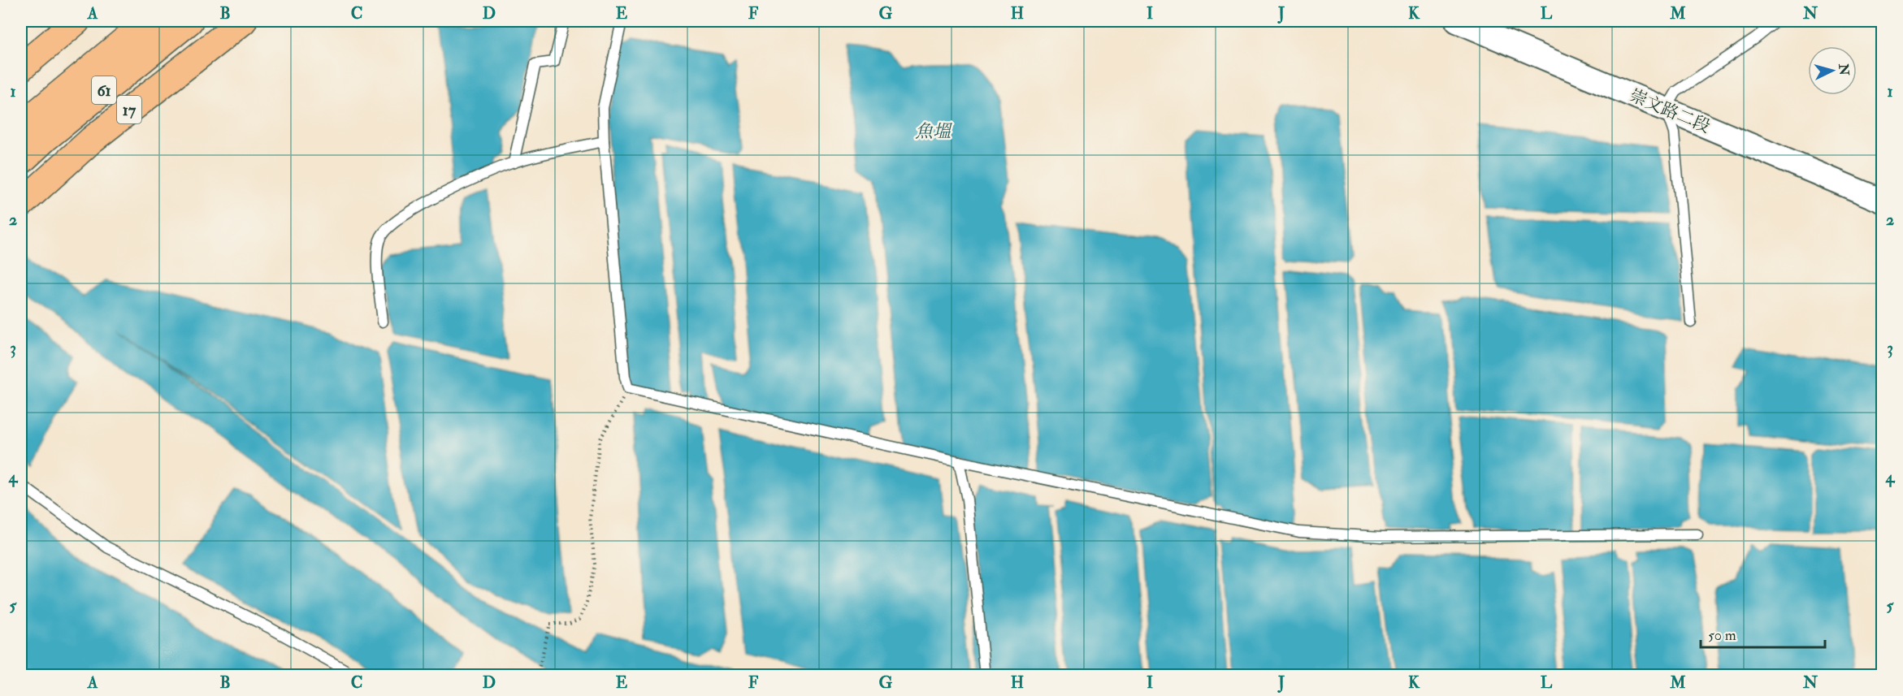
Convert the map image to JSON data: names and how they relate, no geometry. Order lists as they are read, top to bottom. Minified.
{"streets":{"main road":["61","17"],"street":["崇文路二段"]},"water":["魚塭"],"scale_bar":"50 m","north":"right","grid":{"columns":["A","B","C","D","E","F","G","H","I","J","K","L","M","N"],"rows":["1","2","3","4","5"]}}
